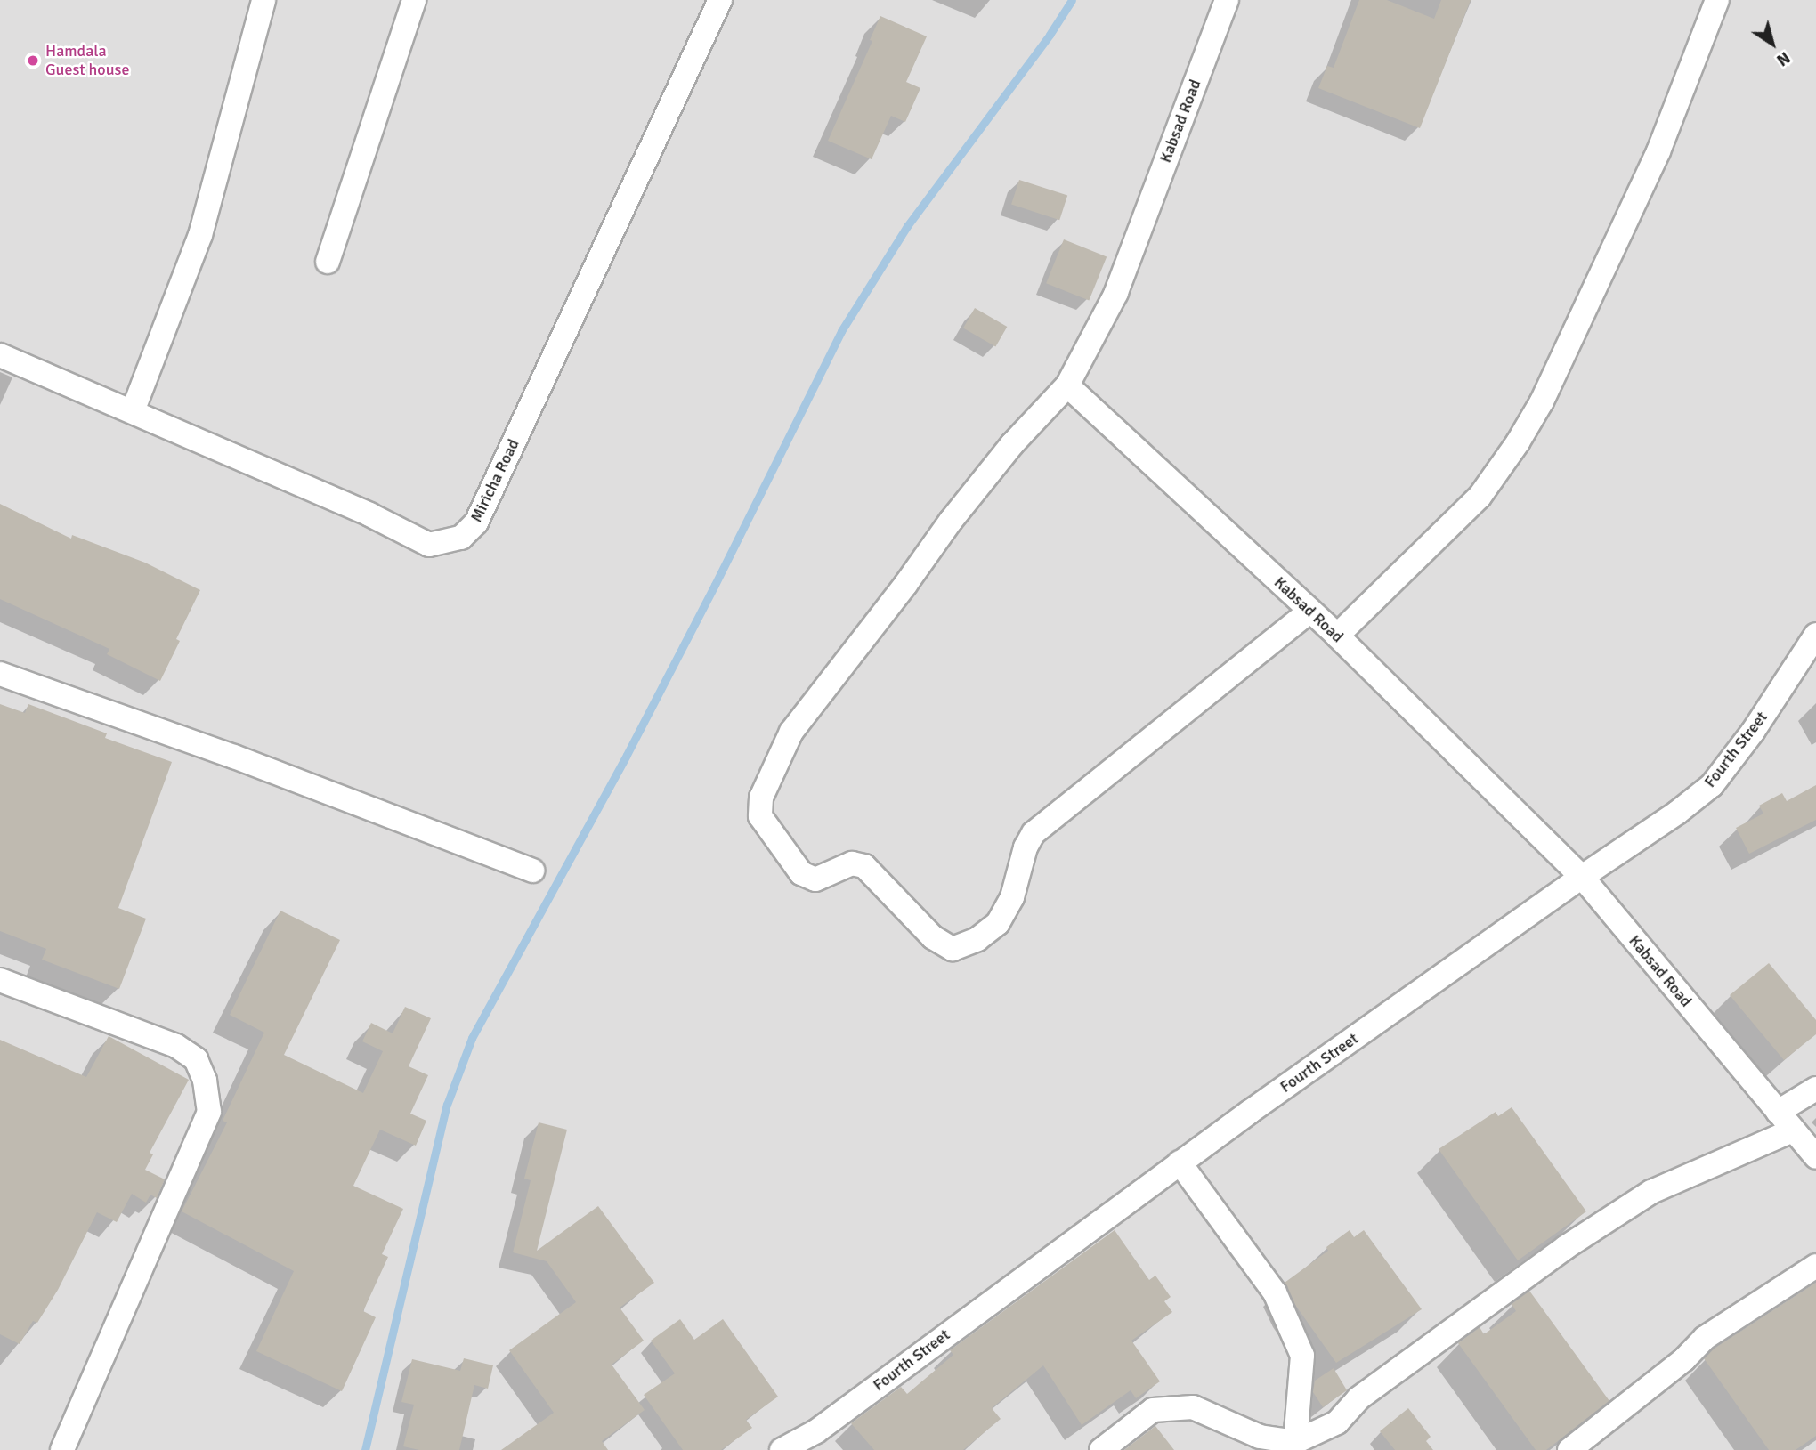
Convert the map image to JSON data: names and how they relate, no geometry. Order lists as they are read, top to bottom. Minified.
{"streets":{"street":["Kabsad Road","Miricha Road","Fourth Street"]},"crossings":[["Kabsad Road","Fourth Street"]],"places":["Hamdala Guest house"],"north":"bottom right"}
